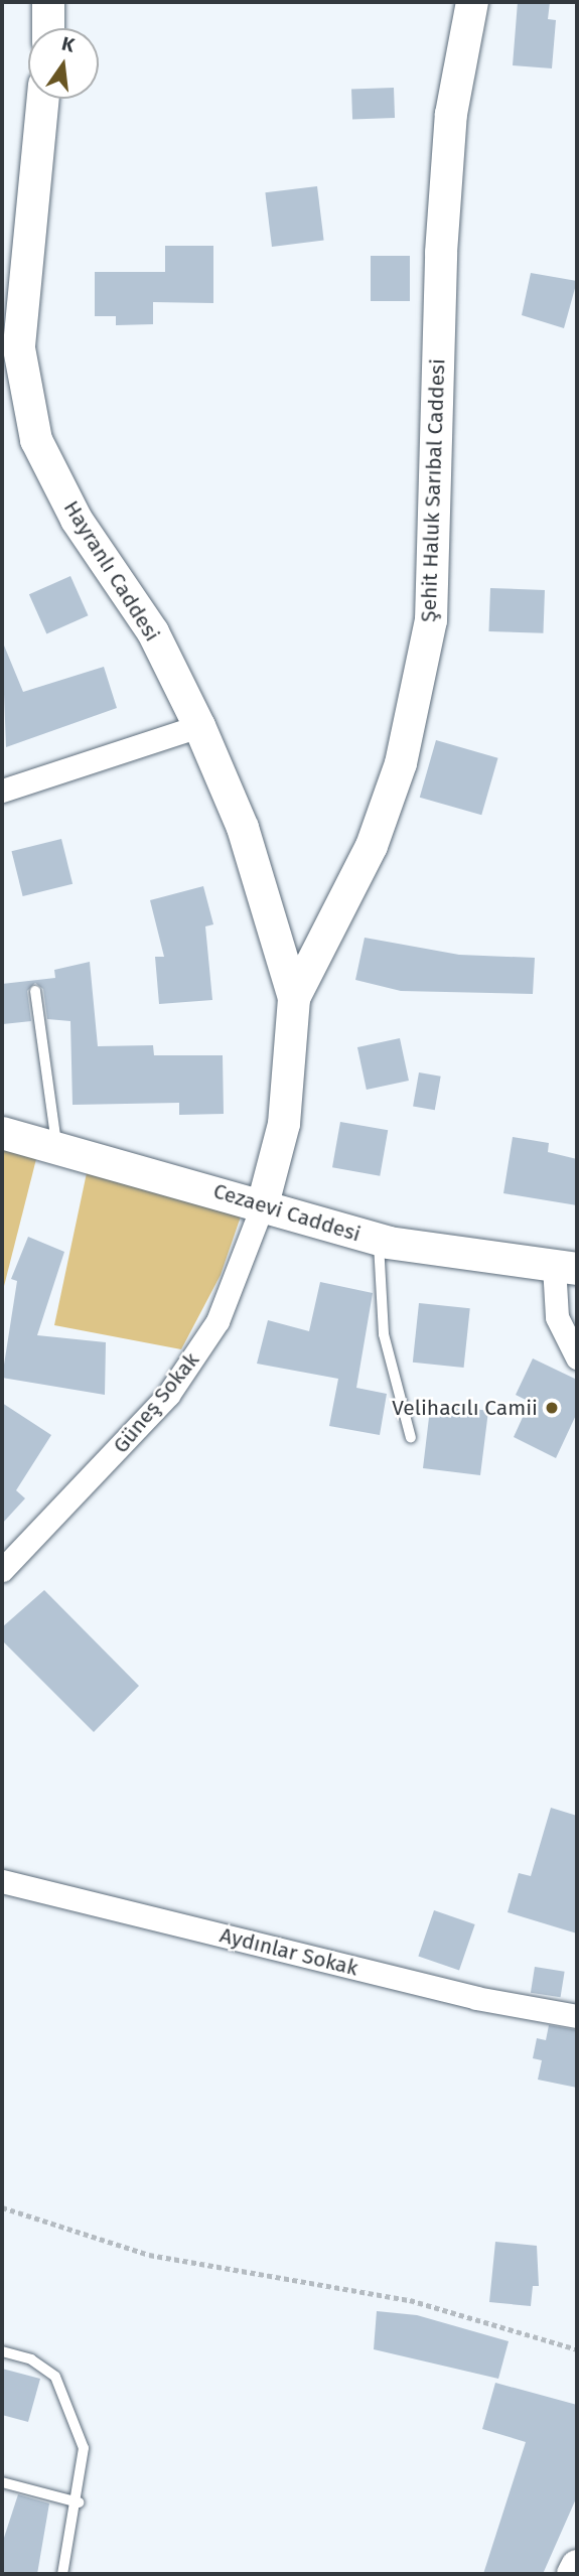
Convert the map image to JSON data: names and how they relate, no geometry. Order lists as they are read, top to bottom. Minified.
{"streets":{"street":["Şehit Haluk Sarıbal Caddesi","Hayranlı Caddesi","Cezaevi Caddesi","Güneş Sokak","Aydınlar Sokak"]},"crossings":[["Şehit Haluk Sarıbal Caddesi","Hayranlı Caddesi"],["Şehit Haluk Sarıbal Caddesi","Cezaevi Caddesi"],["Şehit Haluk Sarıbal Caddesi","Güneş Sokak"],["Cezaevi Caddesi","Güneş Sokak"]],"places":["Velihacılı Camii"],"north":"top"}
